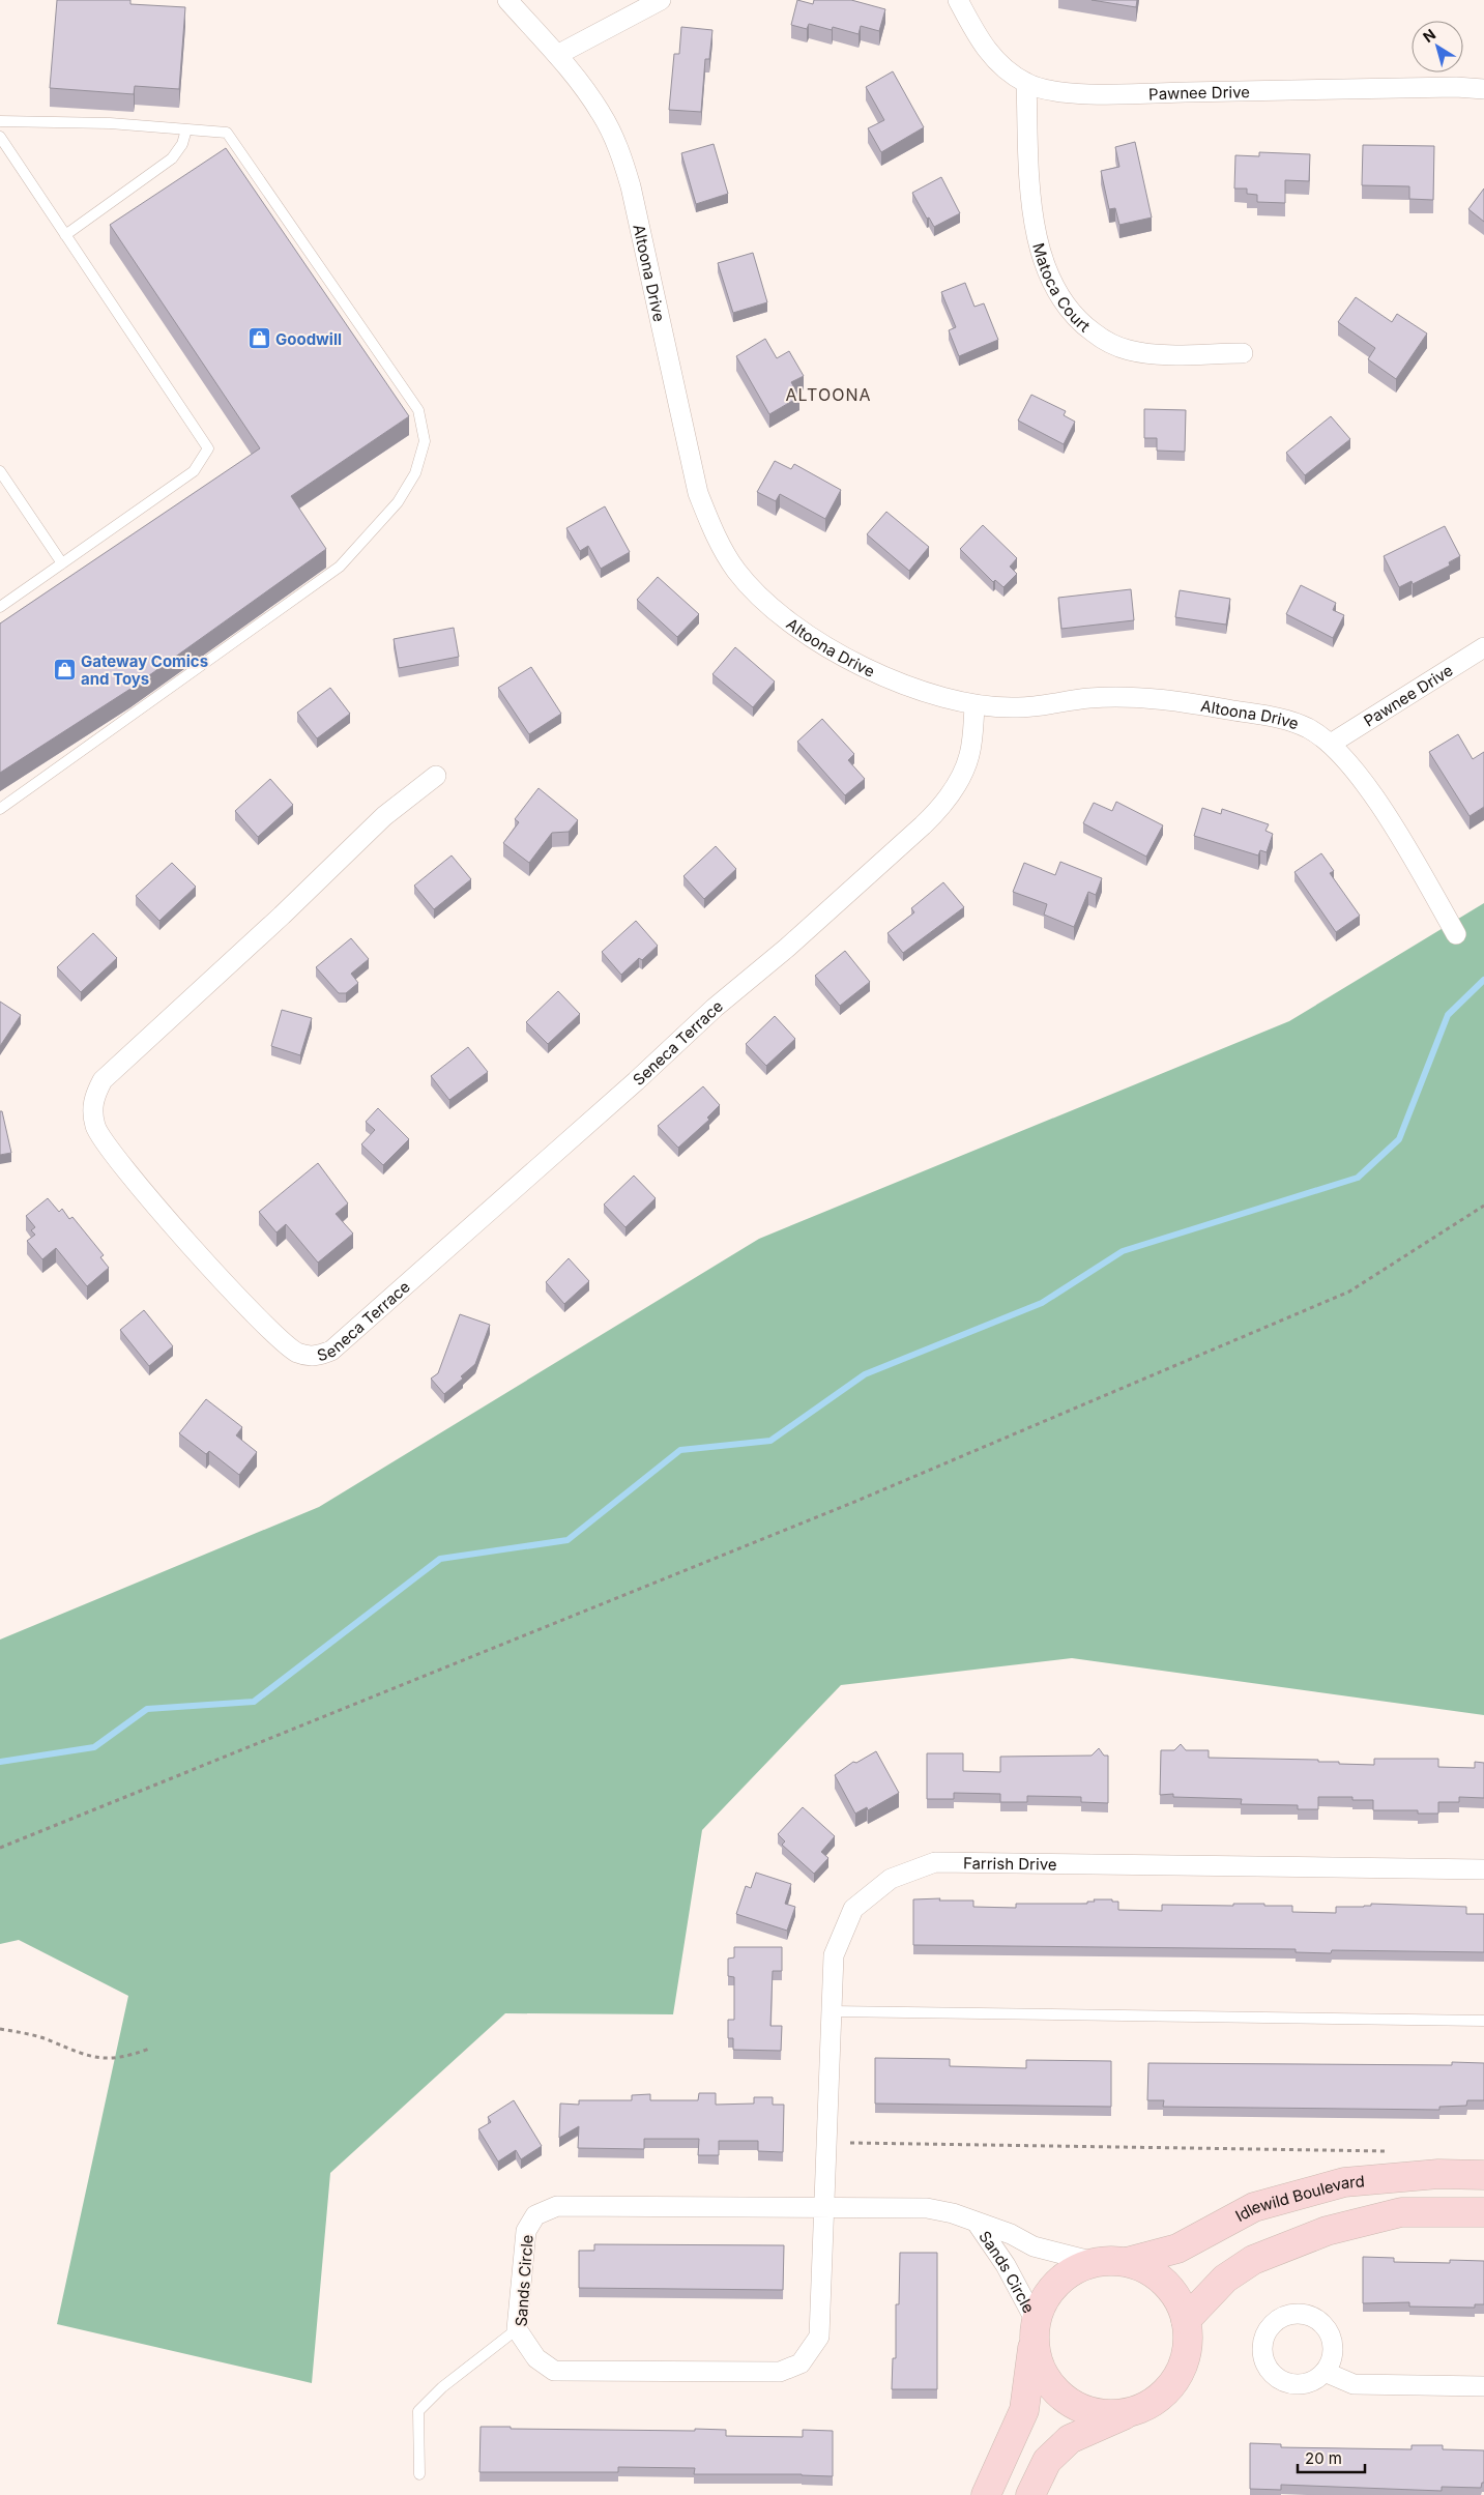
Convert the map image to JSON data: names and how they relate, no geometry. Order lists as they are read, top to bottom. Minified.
{"streets":{"street":["Pawnee Drive","Altoona Drive","Matoca Court","Seneca Terrace","Farrish Drive","Idlewild Boulevard","Sands Circle"]},"crossings":[["Pawnee Drive","Altoona Drive"],["Pawnee Drive","Matoca Court"],["Altoona Drive","Seneca Terrace"],["Farrish Drive","Sands Circle"],["Idlewild Boulevard","Sands Circle"]],"districts":["ALTOONA"],"places":{"shop":["Goodwill","Gateway Comics and Toys"]},"scale_bar":"20 m","north":"top left"}
